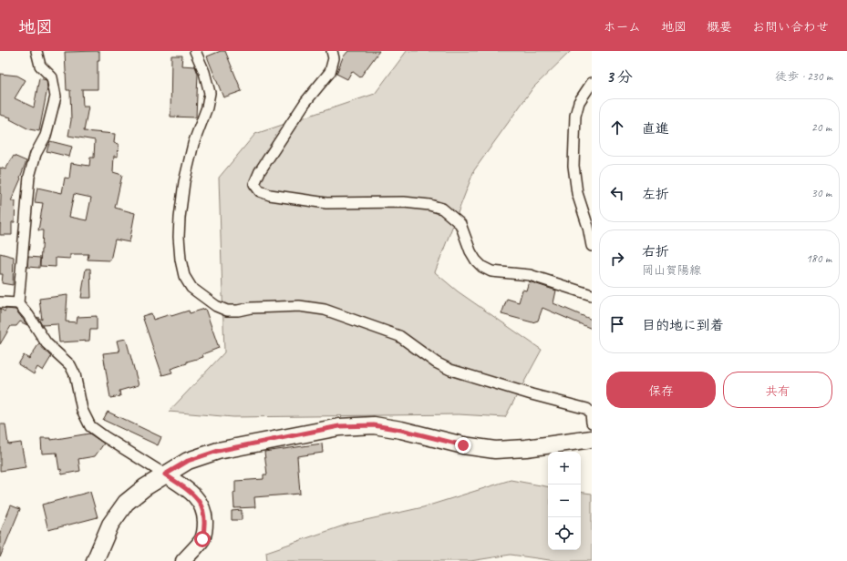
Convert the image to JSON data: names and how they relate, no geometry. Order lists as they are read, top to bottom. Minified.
{"page":{"header":"地図","nav":["ホーム","地図","概要","お問い合わせ"],"heading":["3 分","徒歩 · 230 m"],"list":[["直進","20 m"],["左折","30 m"],["右折","岡山賀陽線","180 m"],"目的地に到着"],"buttons":["保存","共有"],"map_buttons":["+","−"]}}
